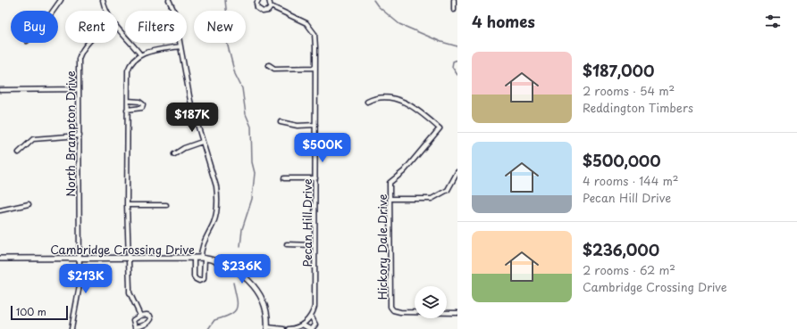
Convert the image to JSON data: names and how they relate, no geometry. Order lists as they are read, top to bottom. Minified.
{"streets":{"street":["North Brampton Drive","Pecan Hill Drive","Hickory Dale Drive","Cambridge Crossing Drive"]},"crossings":[["North Brampton Drive","Cambridge Crossing Drive"]],"scale_bar":"100 m","page":{"heading":"4 homes","chip":["Buy","Rent","Filters","New"],"list":[{"name":"$187,000","note":"2 rooms · 54 m² · Reddington Timbers"},{"name":"$500,000","note":"4 rooms · 144 m² · Pecan Hill Drive"},{"name":"$236,000","note":"2 rooms · 62 m² · Cambridge Crossing Drive"}],"price":["$187K","$500K","$236K","$213K"],"scale":"100 m"}}
